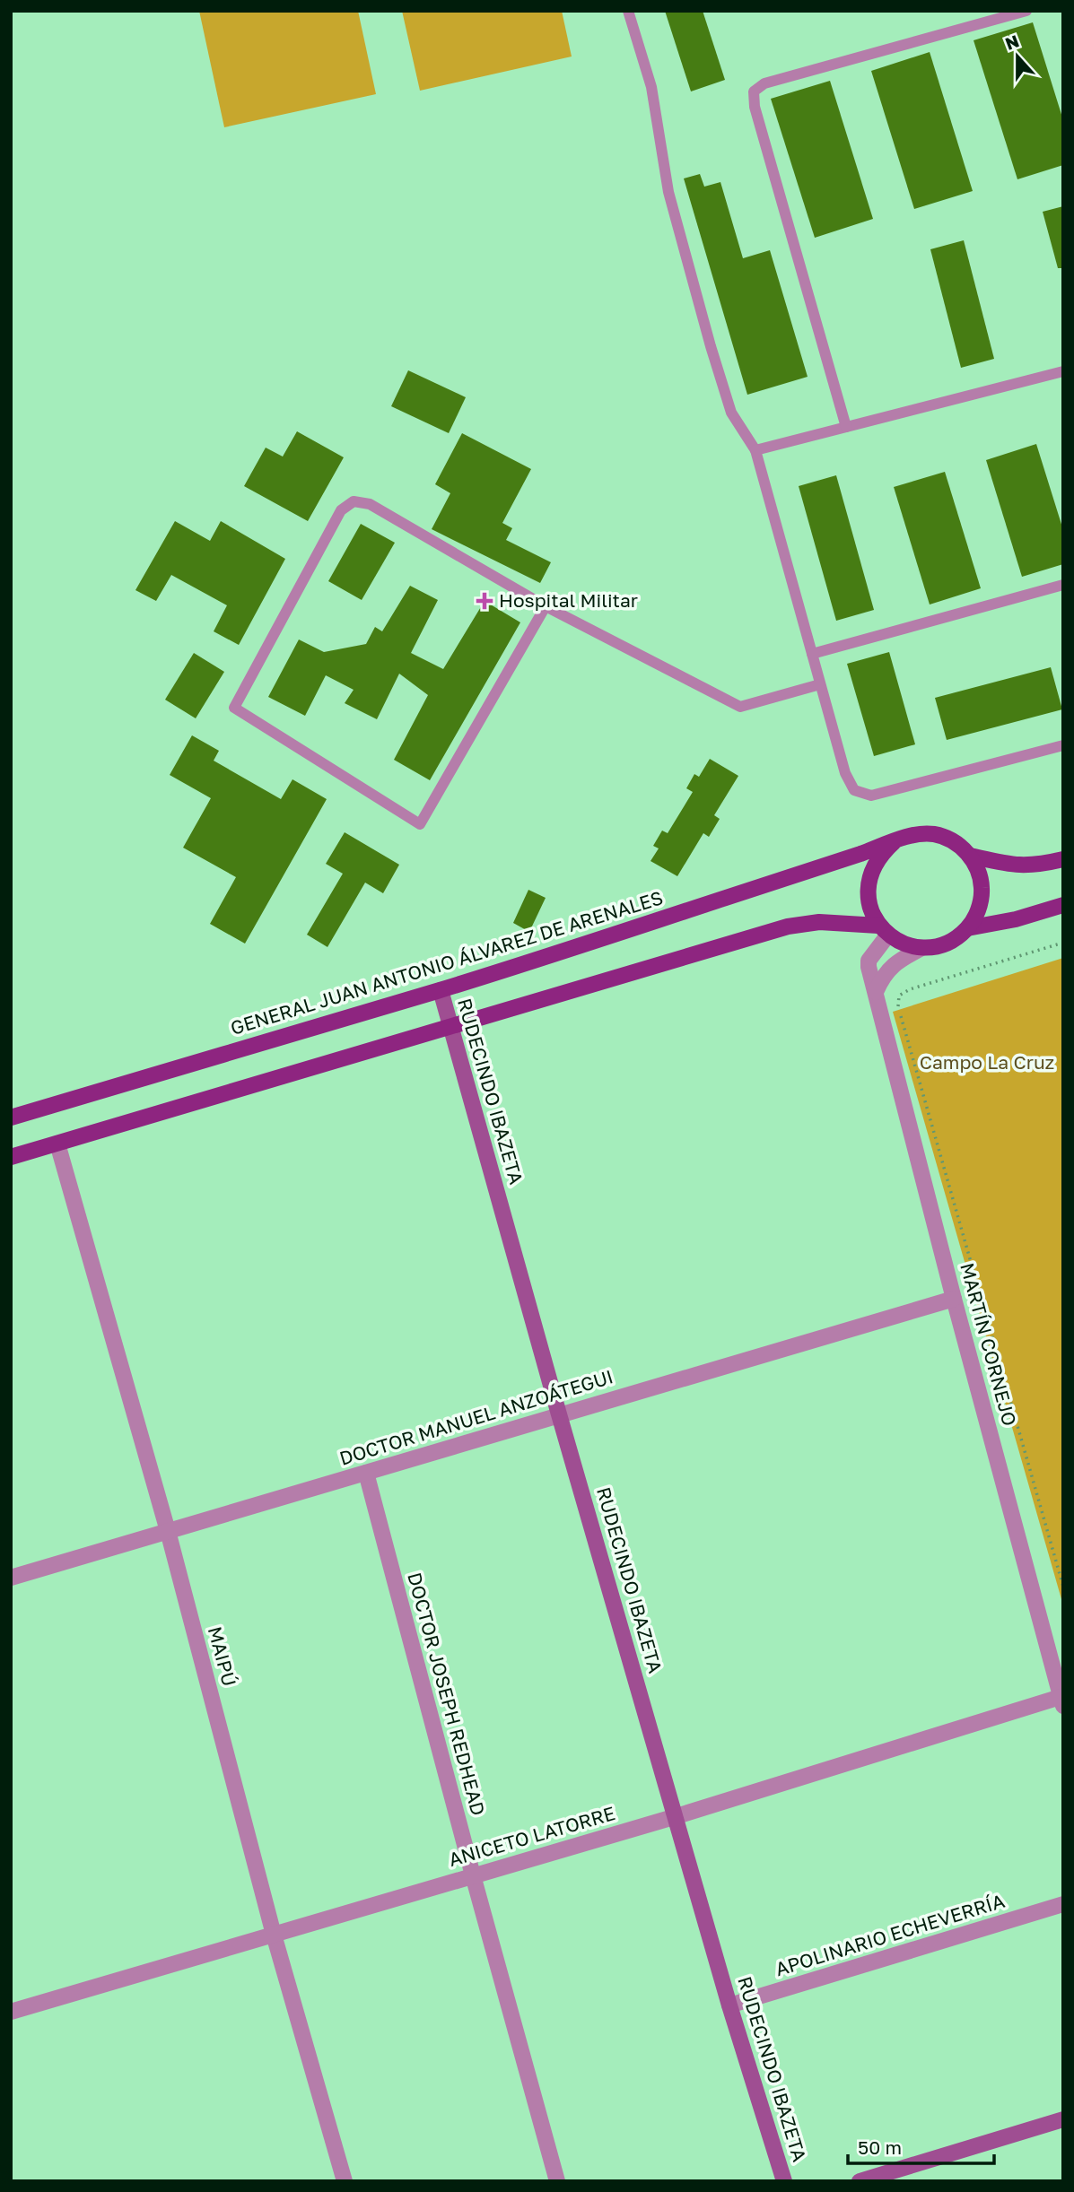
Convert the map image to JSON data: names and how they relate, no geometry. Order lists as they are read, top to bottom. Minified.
{"streets":{"main road":["GENERAL JUAN ANTONIO ÁLVAREZ DE ARENALES"],"street":["RUDECINDO IBAZETA","MARTÍN CORNEJO","DOCTOR MANUEL ANZOÁTEGUI","MAIPÚ","DOCTOR JOSEPH REDHEAD","ANICETO LATORRE","APOLINARIO ECHEVERRÍA"]},"crossings":[["GENERAL JUAN ANTONIO ÁLVAREZ DE ARENALES","RUDECINDO IBAZETA"],["GENERAL JUAN ANTONIO ÁLVAREZ DE ARENALES","MARTÍN CORNEJO"],["RUDECINDO IBAZETA","DOCTOR MANUEL ANZOÁTEGUI"],["RUDECINDO IBAZETA","ANICETO LATORRE"],["RUDECINDO IBAZETA","APOLINARIO ECHEVERRÍA"],["MARTÍN CORNEJO","DOCTOR MANUEL ANZOÁTEGUI"],["MARTÍN CORNEJO","ANICETO LATORRE"],["DOCTOR MANUEL ANZOÁTEGUI","MAIPÚ"],["DOCTOR MANUEL ANZOÁTEGUI","DOCTOR JOSEPH REDHEAD"],["MAIPÚ","ANICETO LATORRE"],["DOCTOR JOSEPH REDHEAD","ANICETO LATORRE"]],"parks":["Campo La Cruz"],"places":{"health":["Hospital Militar"]},"scale_bar":"50 m","north":"top"}
